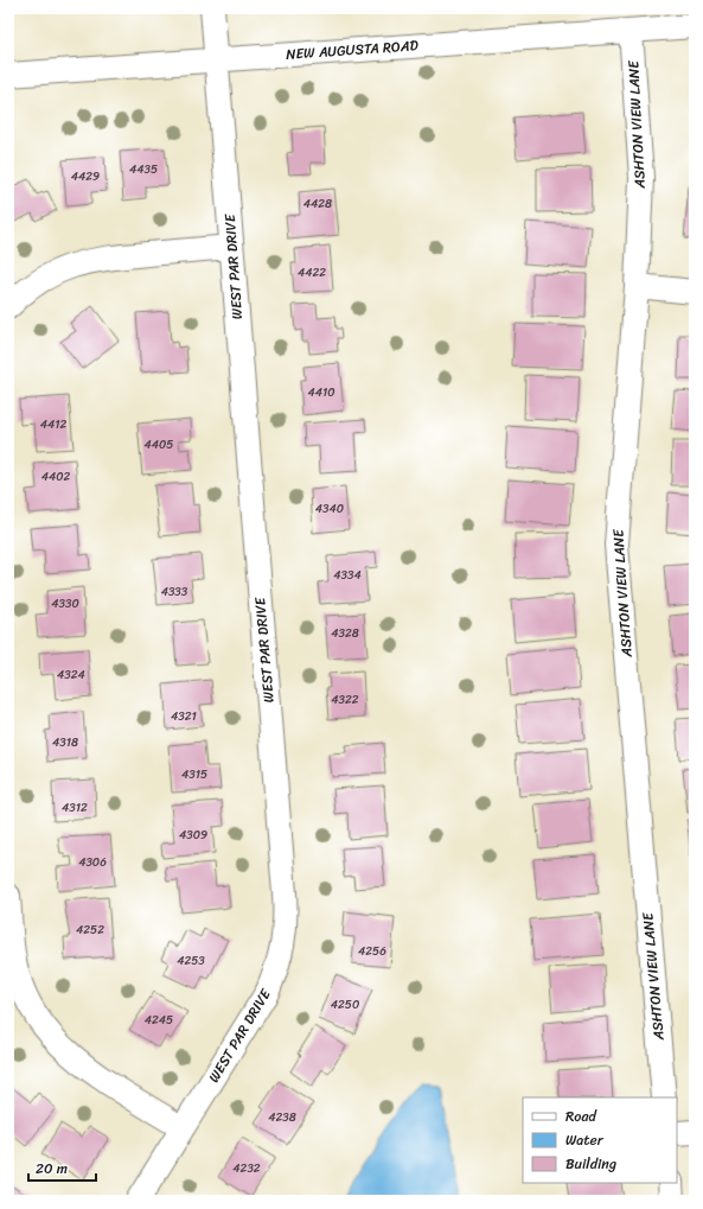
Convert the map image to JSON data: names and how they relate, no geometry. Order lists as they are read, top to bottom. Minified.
{"streets":{"street":["NEW AUGUSTA ROAD","ASHTON VIEW LANE","WEST PAR DRIVE"]},"crossings":[["NEW AUGUSTA ROAD","ASHTON VIEW LANE"],["NEW AUGUSTA ROAD","WEST PAR DRIVE"]],"house_numbers":["4435","4429","4428","4422","4410","4412","4405","4402","4340","4334","4333","4330","4328","4324","4322","4321","4318","4315","4312","4309","4306","4252","4256","4253","4250","4245","4238","4232"],"legend":["Road","Water","Building"],"scale_bar":"20 m"}
